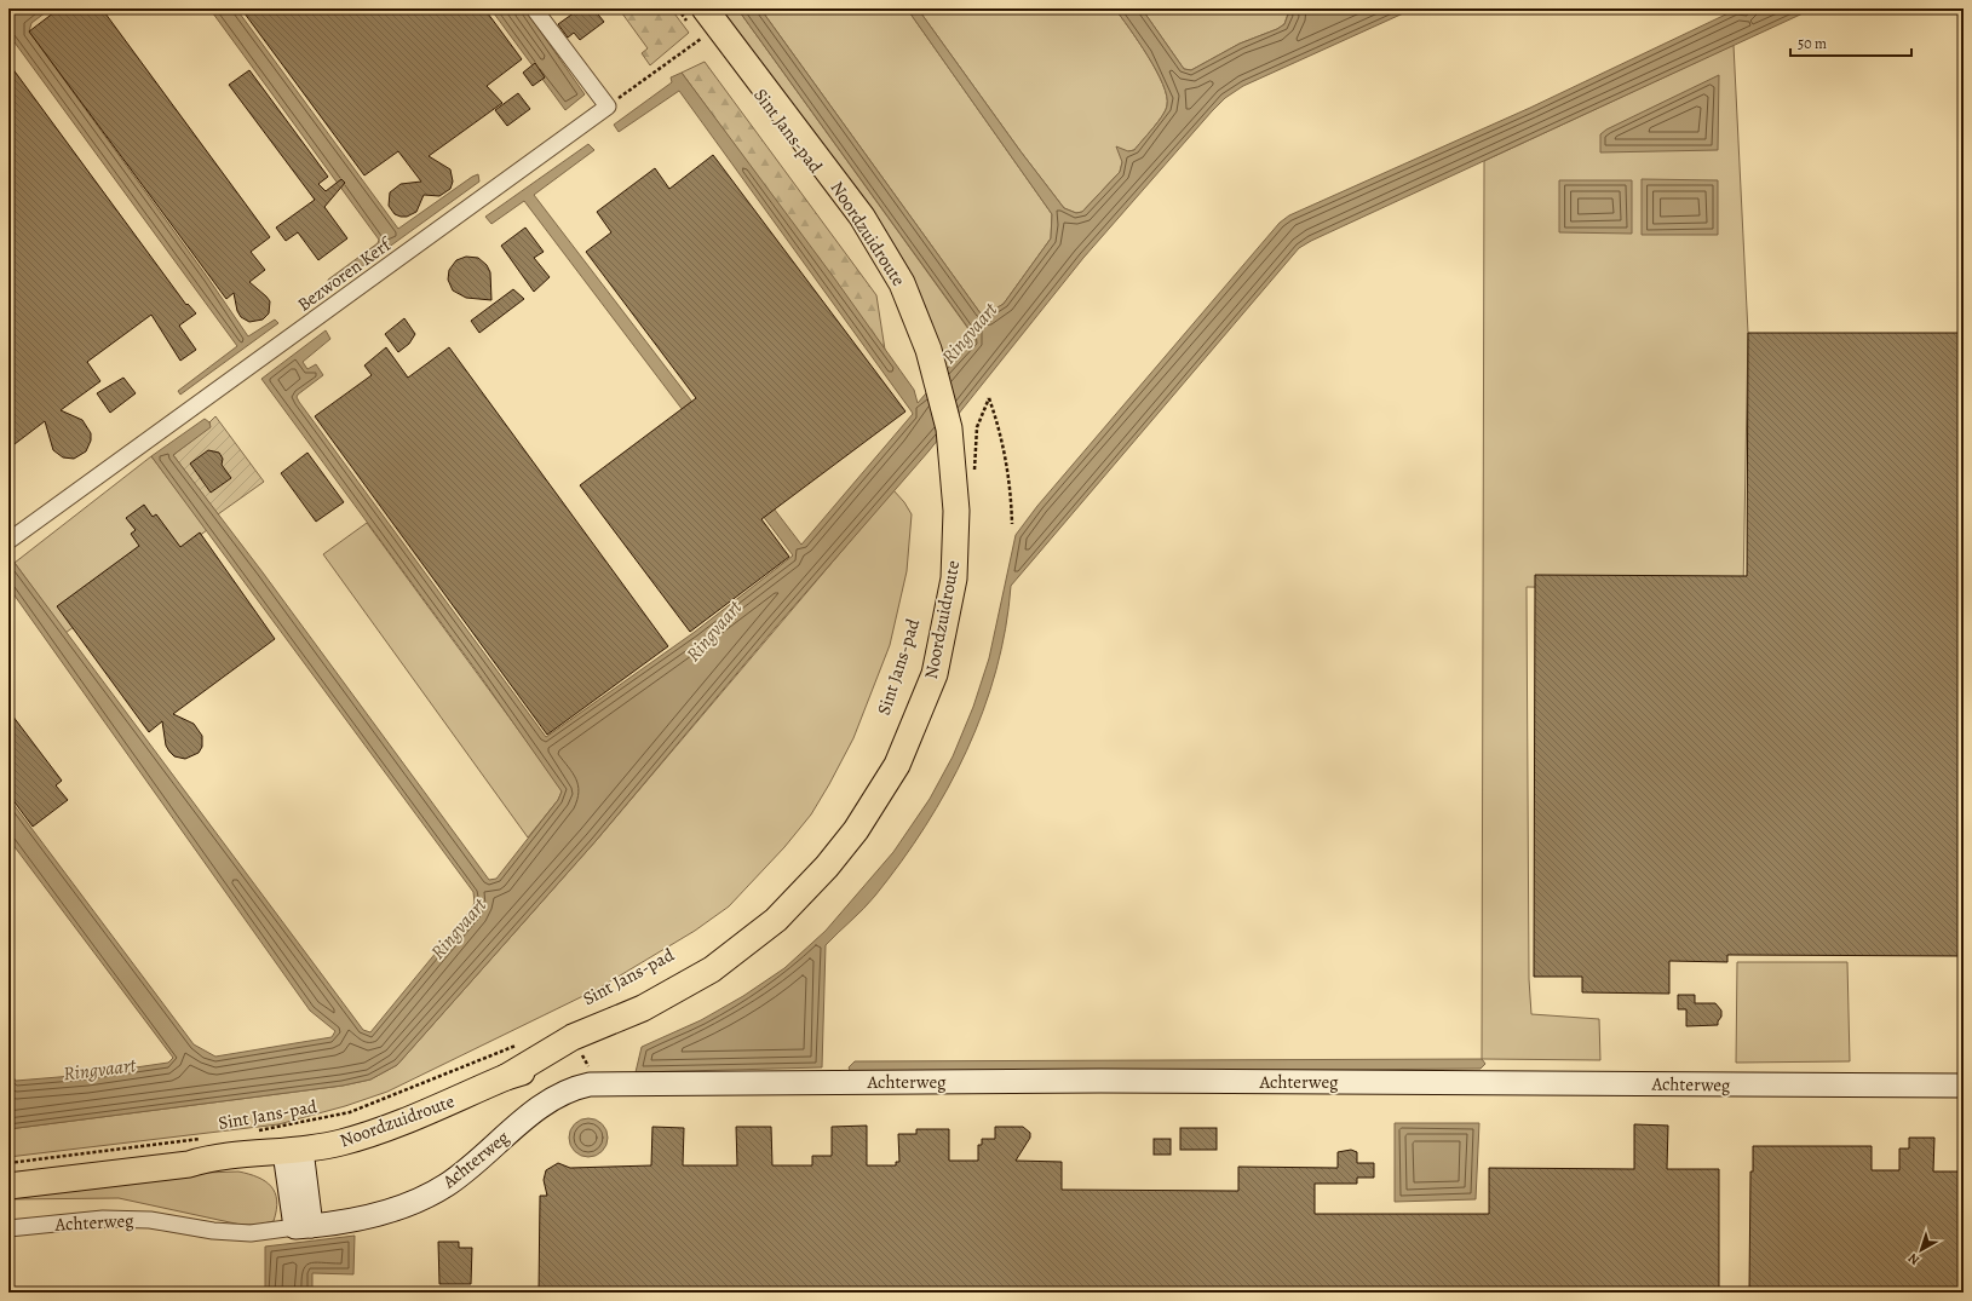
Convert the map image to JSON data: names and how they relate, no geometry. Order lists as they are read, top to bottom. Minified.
{"streets":{"main road":["Noordzuidroute"],"street":["Bezworen Kerf","Achterweg"],"path":["Sint Jans-pad"]},"water":["Ringvaart"],"scale_bar":"50 m","north":"bottom left"}
